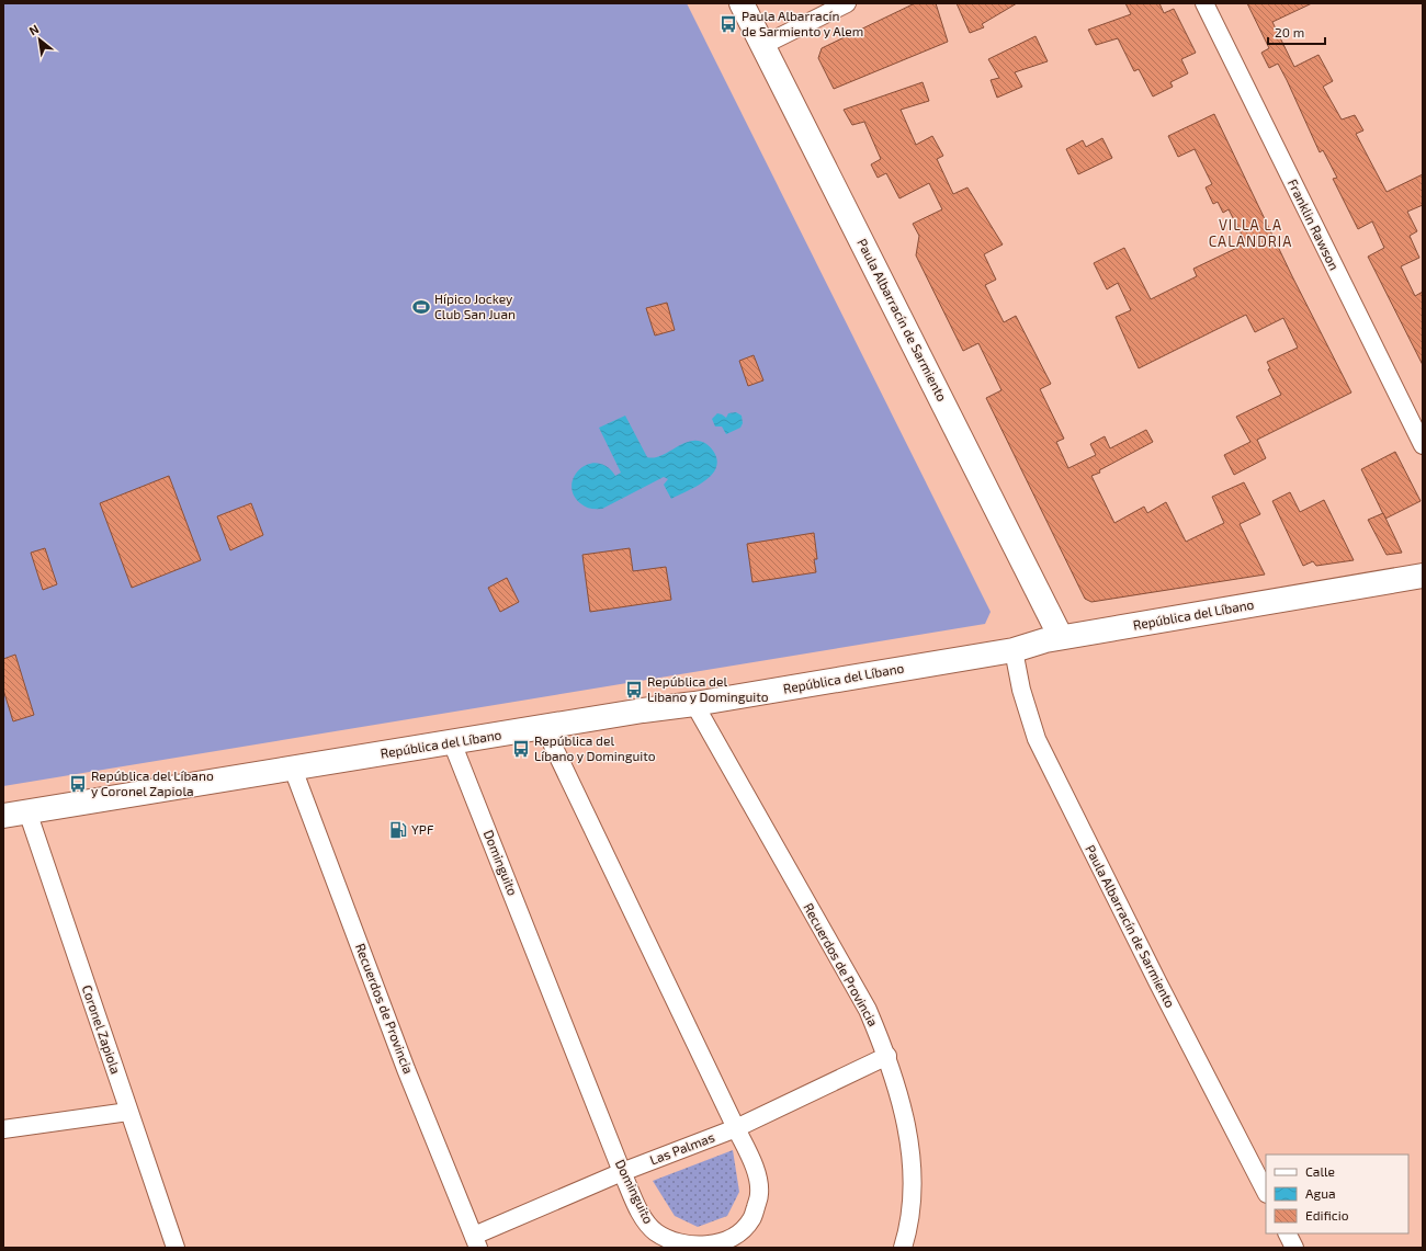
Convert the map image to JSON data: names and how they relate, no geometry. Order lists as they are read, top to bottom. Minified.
{"streets":{"main road":["Paula Albarracín de Sarmiento","República del Líbano"],"street":["Franklin Rawson","Dominguito","Recuerdos de Provincia","Coronel Zapiola","Las Palmas"]},"crossings":[["Paula Albarracín de Sarmiento","República del Líbano"],["República del Líbano","Dominguito"],["República del Líbano","Recuerdos de Provincia"],["República del Líbano","Coronel Zapiola"],["Dominguito","Las Palmas"],["Recuerdos de Provincia","Las Palmas"]],"districts":["VILLA LA CALANDRIA"],"places":{"bus stop":["Paula Albarracín de Sarmiento y Alem","República del Libano y Dominguito","República del Líbano y Dominguito","República del Líbano y Coronel Zapiola"],"sports":["Hípico Jockey Club San Juan"],"fuel station":["YPF"]},"legend":["Calle","Agua","Edificio"],"scale_bar":"20 m","north":"top left"}
